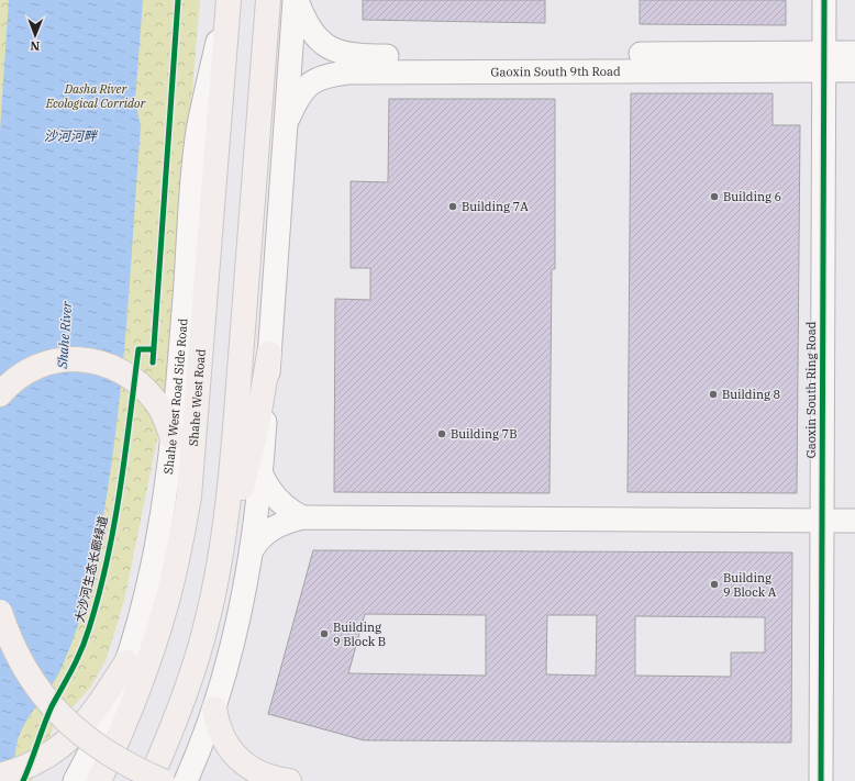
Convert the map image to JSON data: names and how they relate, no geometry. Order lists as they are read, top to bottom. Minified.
{"streets":{"main road":["Shahe West Road"],"street":["Gaoxin South 9th Road","Gaoxin South Ring Road","Shahe West Road Side Road"],"cycle path":["大沙河生态长廊绿道"]},"crossings":[["Gaoxin South 9th Road","Gaoxin South Ring Road"],["Shahe West Road Side Road","Shahe West Road"]],"water":["沙河河畔","Shahe River"],"parks":["Dasha River Ecological Corridor"],"places":["Building 6","Building 7A","Building 8","Building 7B","Building 9 Block A","Building 9 Block B"],"north":"bottom"}
